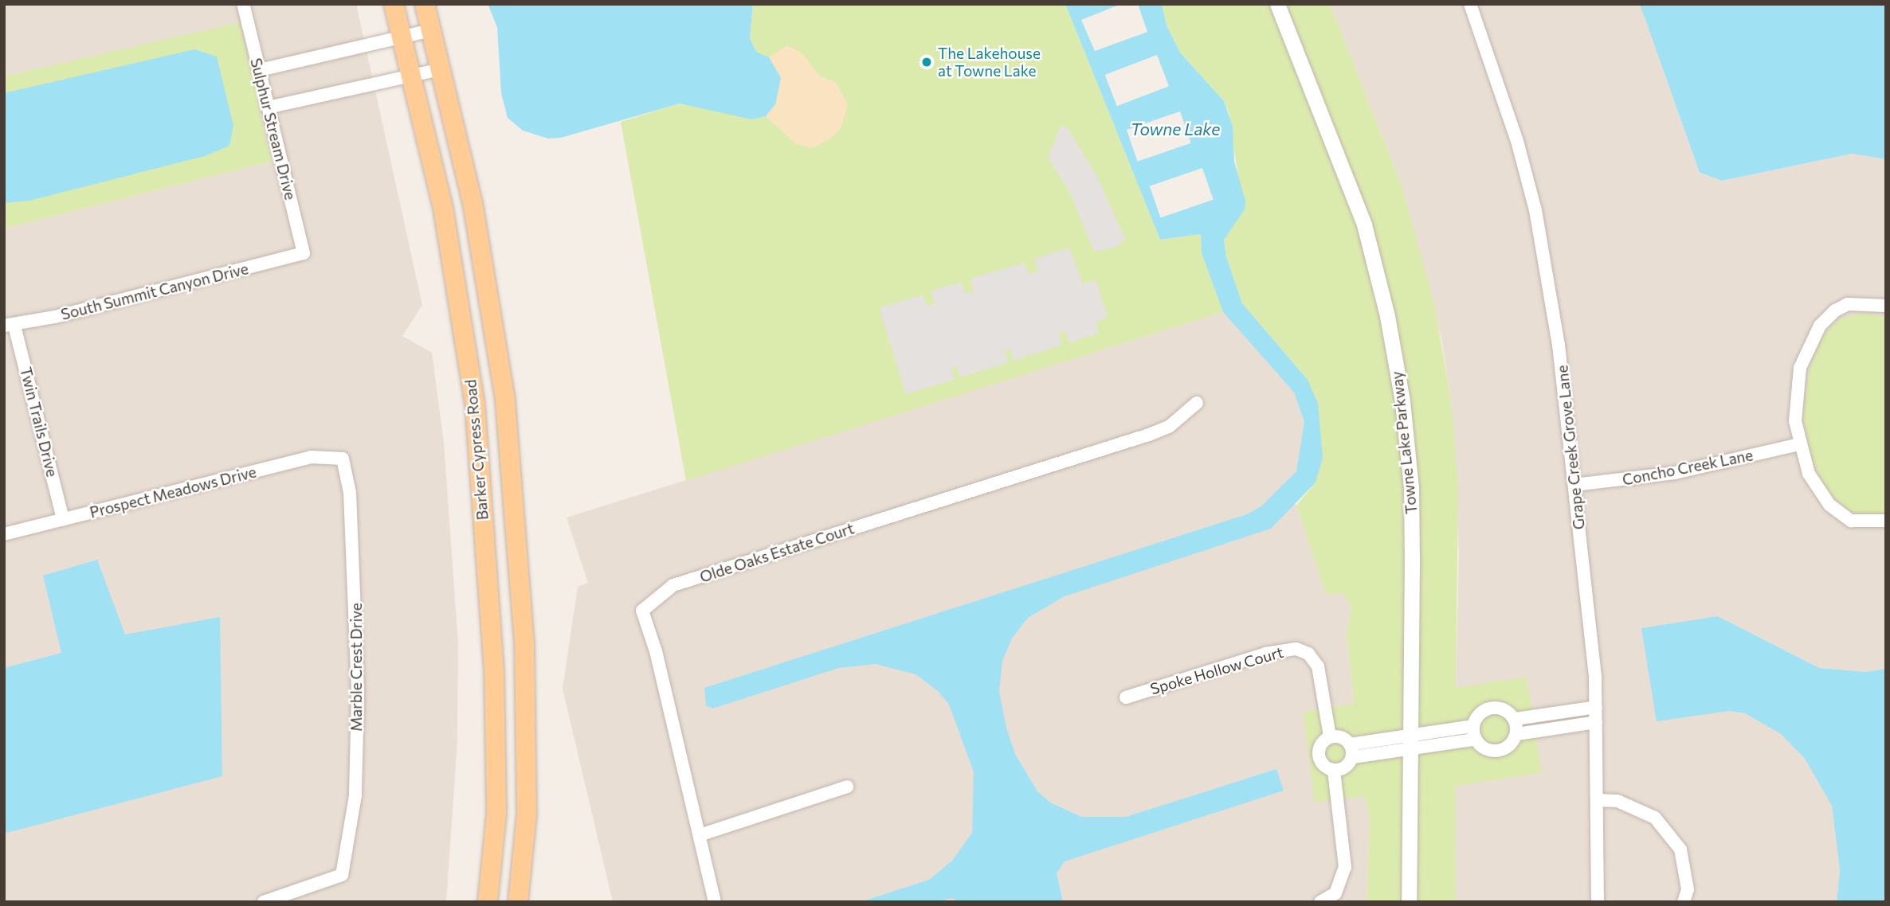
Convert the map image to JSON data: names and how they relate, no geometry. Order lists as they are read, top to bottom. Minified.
{"streets":{"main road":["Barker Cypress Road"],"street":["Sulphur Stream Drive","South Summit Canyon Drive","Twin Trails Drive","Towne Lake Parkway","Grape Creek Grove Lane","Concho Creek Lane","Prospect Meadows Drive","Olde Oaks Estate Court","Marble Crest Drive","Spoke Hollow Court"]},"crossings":[["Sulphur Stream Drive","South Summit Canyon Drive"],["South Summit Canyon Drive","Twin Trails Drive"],["Twin Trails Drive","Prospect Meadows Drive"],["Grape Creek Grove Lane","Concho Creek Lane"],["Prospect Meadows Drive","Marble Crest Drive"]],"water":["Towne Lake"],"places":["The Lakehouse at Towne Lake"]}
